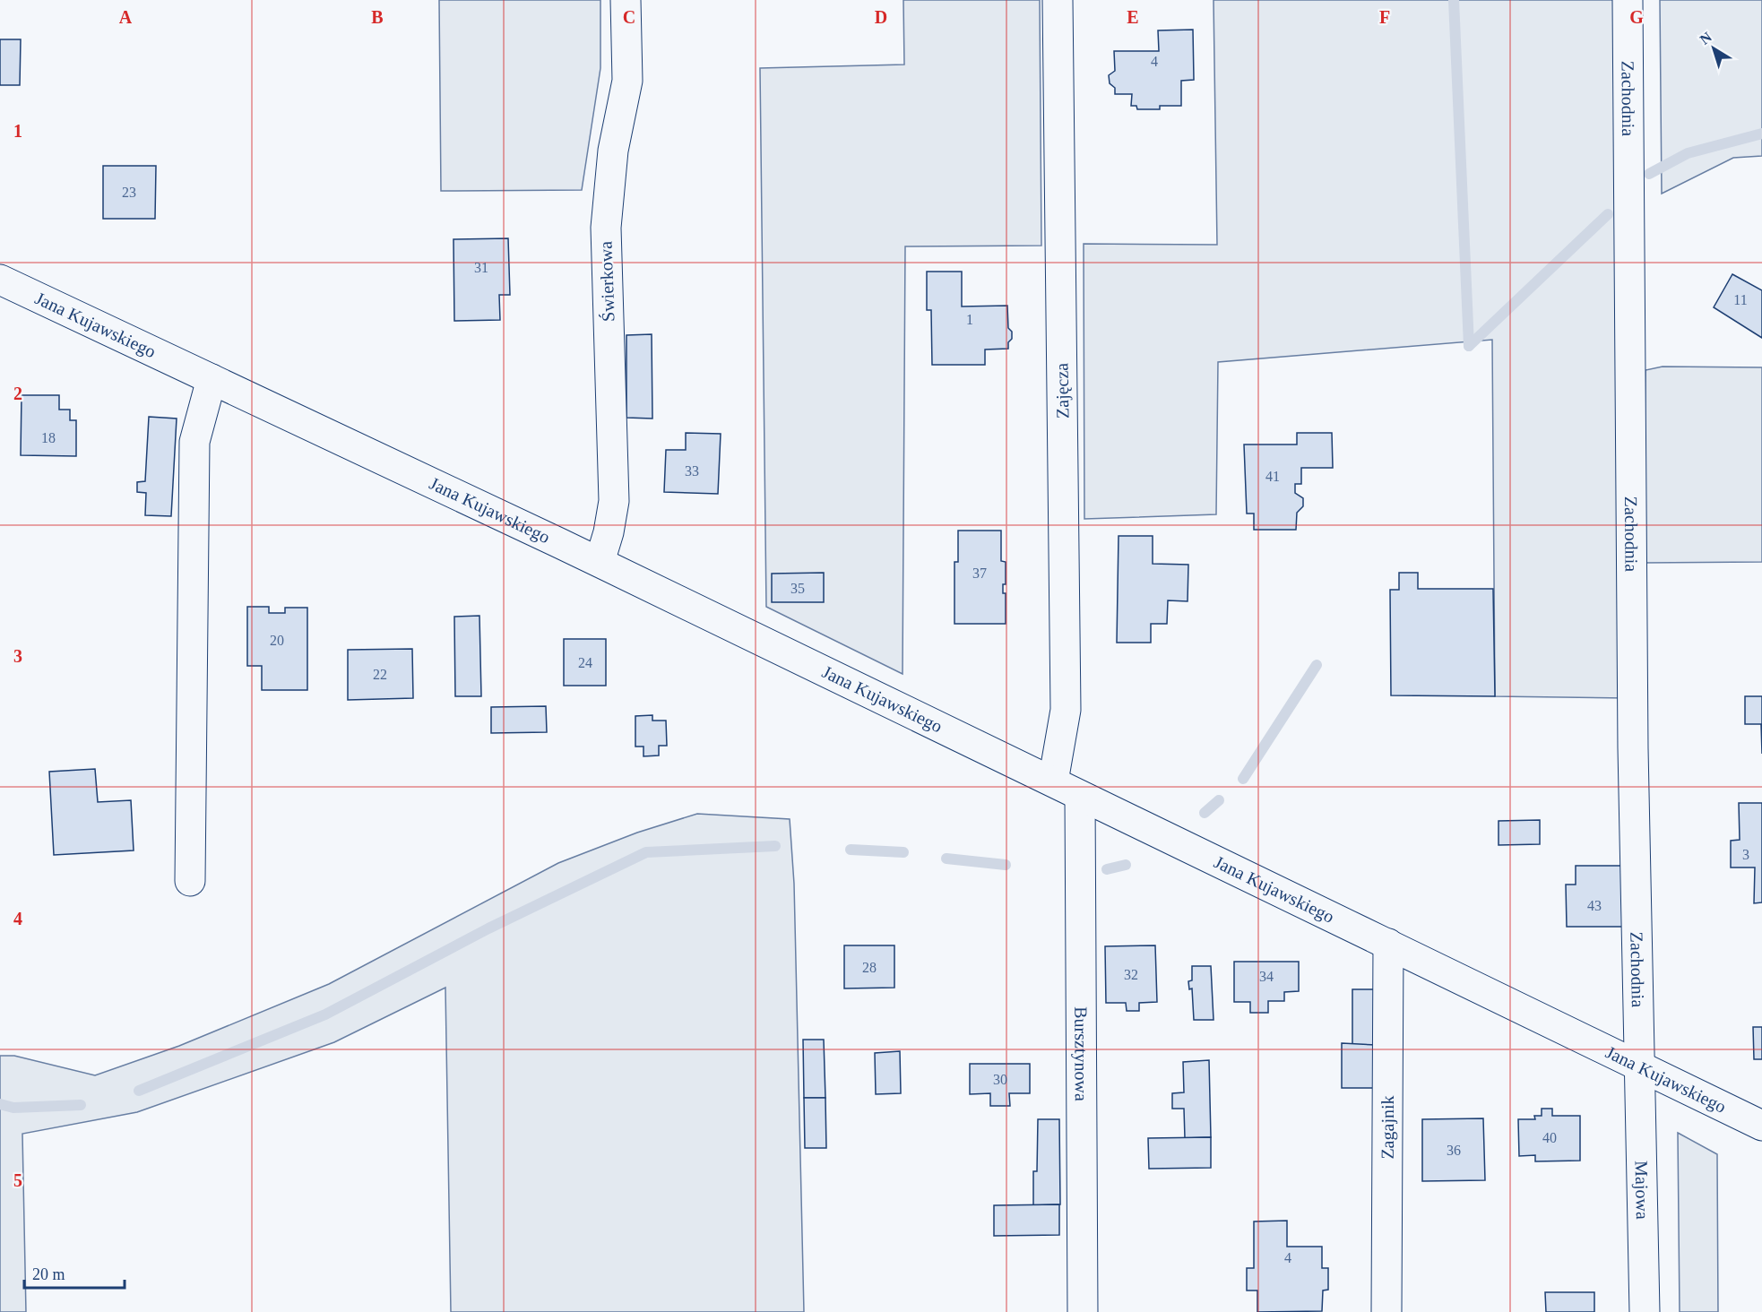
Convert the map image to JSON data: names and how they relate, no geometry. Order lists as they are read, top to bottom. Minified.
{"streets":{"street":["Zachodnia","Świerkowa","Jana Kujawskiego","Zajęcza","Bursztynowa","Zagajnik","Majowa"]},"crossings":[["Zachodnia","Jana Kujawskiego"],["Zachodnia","Majowa"],["Świerkowa","Jana Kujawskiego"],["Jana Kujawskiego","Zajęcza"],["Jana Kujawskiego","Bursztynowa"],["Jana Kujawskiego","Zagajnik"],["Jana Kujawskiego","Majowa"]],"house_numbers":["4","23","31","11","1","18","33","41","37","35","20","24","22","3","43","28","32","34","30","40","36","4"],"scale_bar":"20 m","north":"top left","grid":{"columns":["A","B","C","D","E","F","G"],"rows":["1","2","3","4","5"]}}
